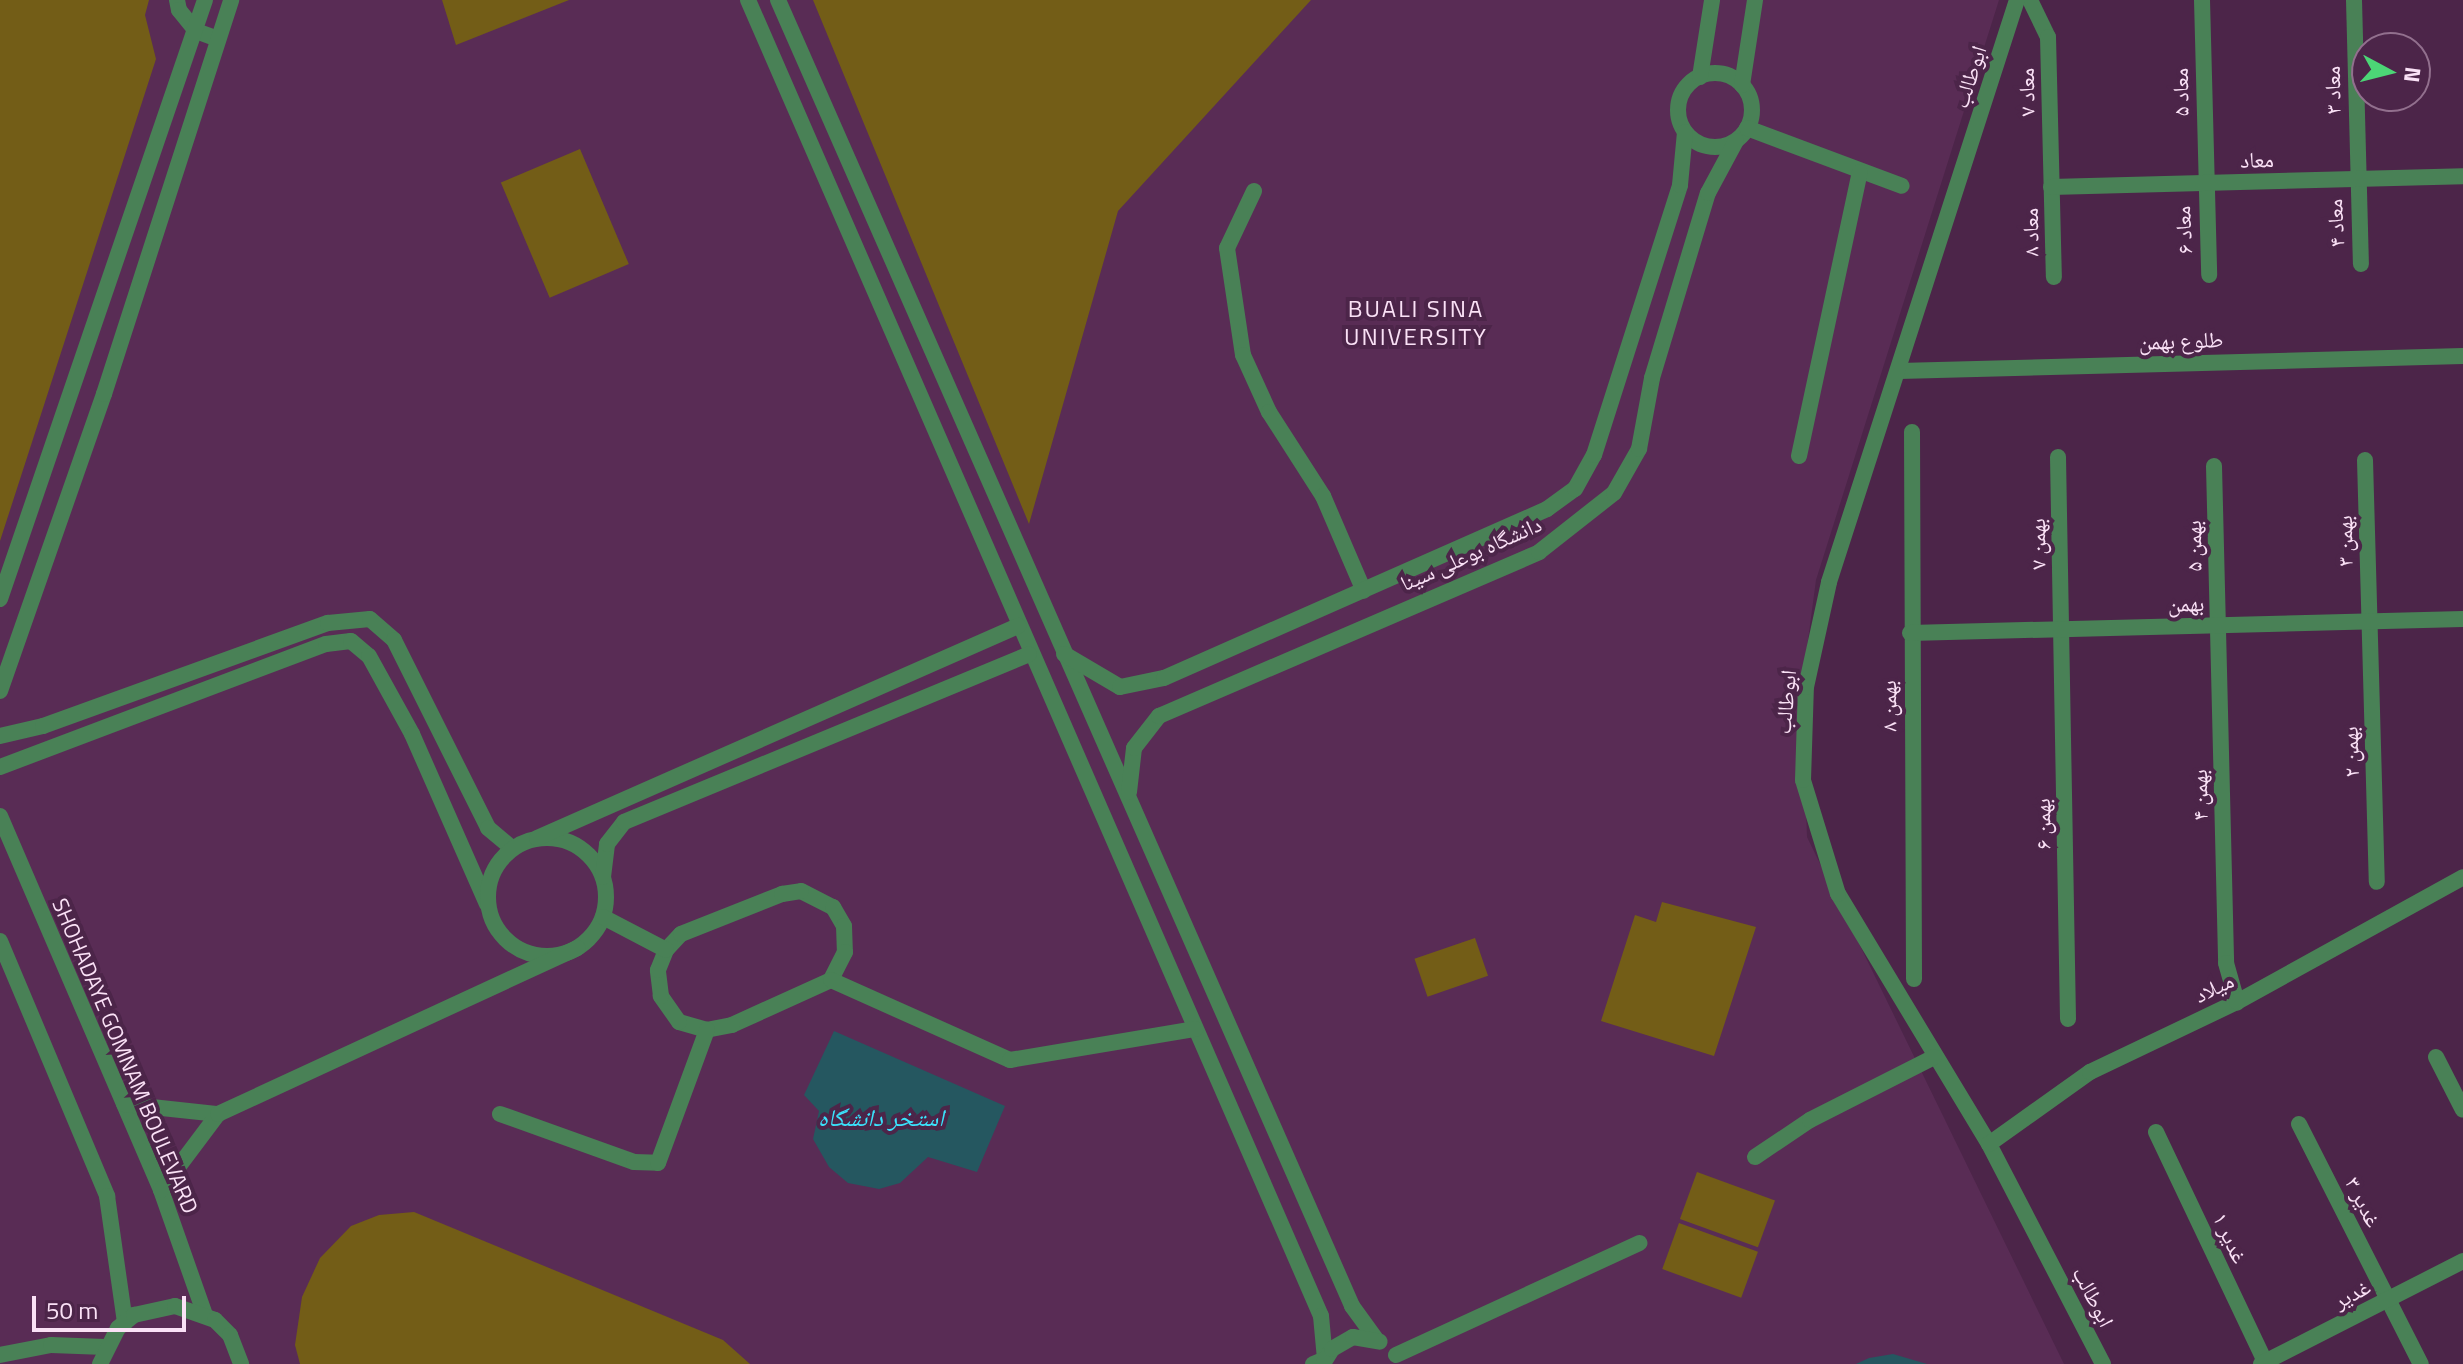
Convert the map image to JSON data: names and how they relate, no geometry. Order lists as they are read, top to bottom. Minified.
{"streets":{"street":["ابوطالب","معاد ۳","معاد ۷","معاد ۵","معاد","معاد ۴","معاد ۶","معاد ۸","طلوع بهمن","بهمن ۳","بهمن ۷","بهمن ۵","دانشگاه بوعلی سینا","بهمن","بهمن ۸","بهمن ۲","بهمن ۴","بهمن ۶","میلاد","SHOHADAYE GOMNAM BOULEVARD","غدیر ۳","غدیر ۱","غدیر"]},"crossings":[["ابوطالب","طلوع بهمن"],["ابوطالب","میلاد"],["معاد ۳","معاد"],["معاد ۳","معاد ۴"],["معاد ۷","معاد"],["معاد ۷","معاد ۸"],["معاد ۵","معاد"],["معاد ۵","معاد ۶"],["معاد","معاد ۴"],["معاد","معاد ۶"],["معاد","معاد ۸"],["بهمن ۳","بهمن"],["بهمن ۳","بهمن ۲"],["بهمن ۷","بهمن"],["بهمن ۷","بهمن ۶"],["بهمن ۵","بهمن"],["بهمن ۵","بهمن ۴"],["بهمن","بهمن ۸"],["بهمن","بهمن ۲"],["بهمن","بهمن ۴"],["بهمن","بهمن ۶"],["بهمن ۴","میلاد"],["غدیر ۳","غدیر"],["غدیر ۱","غدیر"]],"districts":["BUALI SINA UNIVERSITY"],"water":["استخر دانشگاه"],"scale_bar":"50 m","north":"right"}
